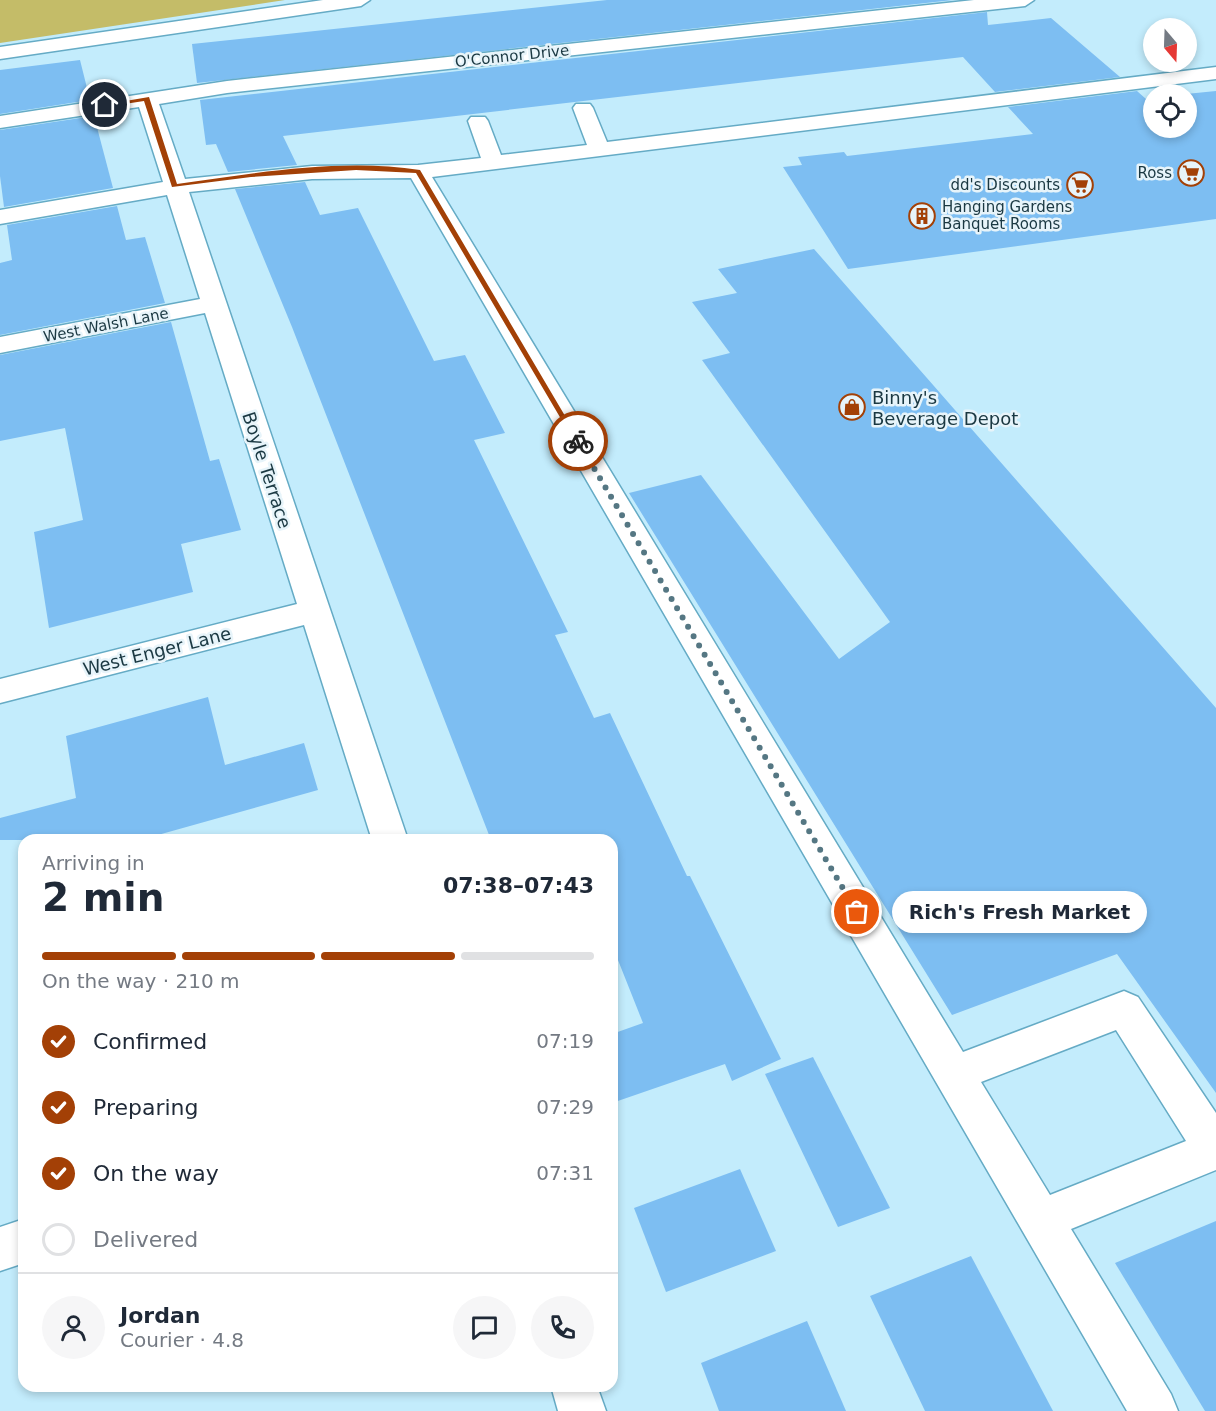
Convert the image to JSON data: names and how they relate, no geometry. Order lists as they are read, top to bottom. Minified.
{"streets":{"street":["O'Connor Drive","West Walsh Lane","Boyle Terrace","West Enger Lane"]},"crossings":[["O'Connor Drive","Boyle Terrace"],["West Walsh Lane","Boyle Terrace"],["Boyle Terrace","West Enger Lane"]],"places":{"supermarket":["Ross","dd's Discounts"],"building":["Hanging Gardens Banquet Rooms"],"shop":["Binny's Beverage Depot"],"other":["Rich's Fresh Market"]},"north":"bottom","page":{"heading":["2 min","Arriving in","07:38–07:43"],"panel":["Jordan","Courier · 4.8"],"bubble":"Rich's Fresh Market","bar":"On the way · 210 m","list":[["Confirmed","07:19"],["Preparing","07:29"],["On the way","07:31"],"Delivered"]}}
